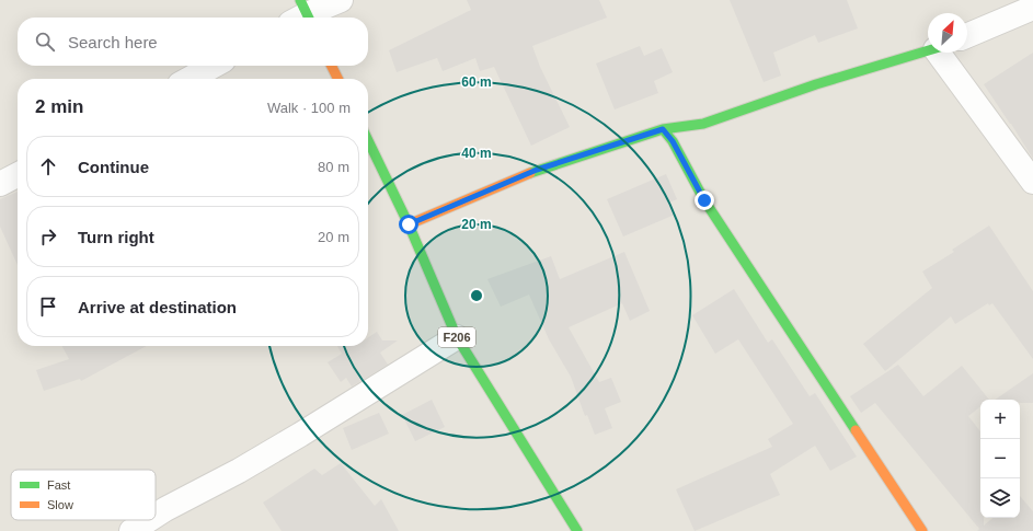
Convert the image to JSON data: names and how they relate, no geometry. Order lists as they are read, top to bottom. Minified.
{"streets":{"street":["F206"]},"legend":["Fast","Slow"],"north":"top right","page":{"search":"Search here","heading":["2 min","Walk · 100 m"],"list":[["Continue","80 m"],["Turn right","20 m"],"Arrive at destination"],"map_buttons":["+","−"]},"rings":["60 m","40 m","20 m"]}
